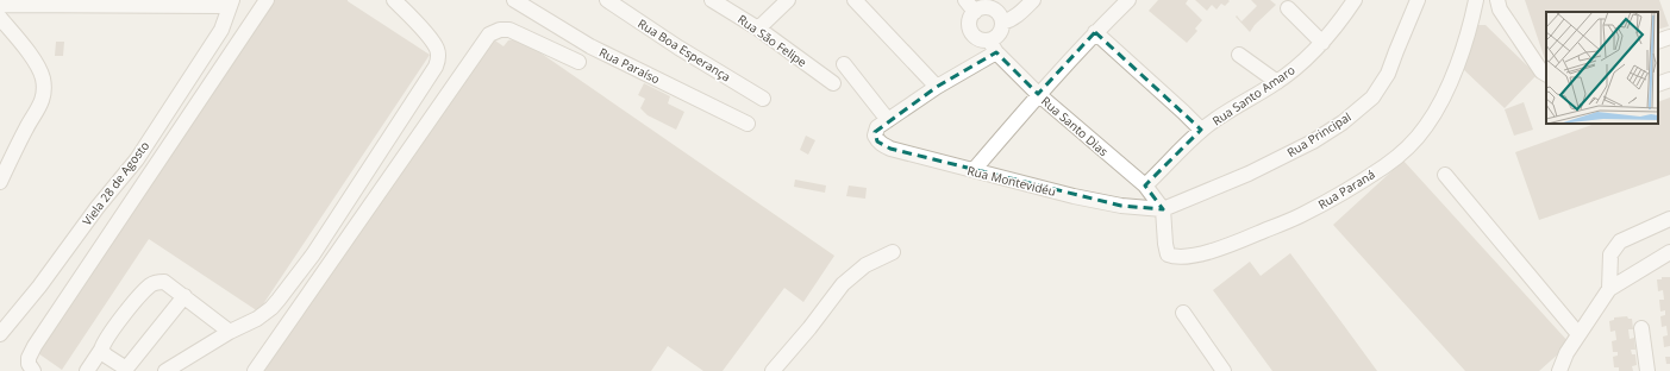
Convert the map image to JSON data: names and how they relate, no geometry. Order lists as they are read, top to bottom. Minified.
{"streets":{"street":["Rua São Felipe","Rua Boa Esperança","Rua Paraíso","Rua Santo Amaro","Rua Santo Dias","Rua Principal","Rua Montevidéu","Viela 28 de Agosto","Rua Paraná"]},"crossings":[["Rua Santo Amaro","Rua Santo Dias"],["Rua Santo Dias","Rua Principal"],["Rua Santo Dias","Rua Montevidéu"],["Rua Santo Dias","Rua Paraná"],["Rua Principal","Rua Montevidéu"],["Rua Principal","Rua Paraná"],["Rua Montevidéu","Rua Paraná"]]}
